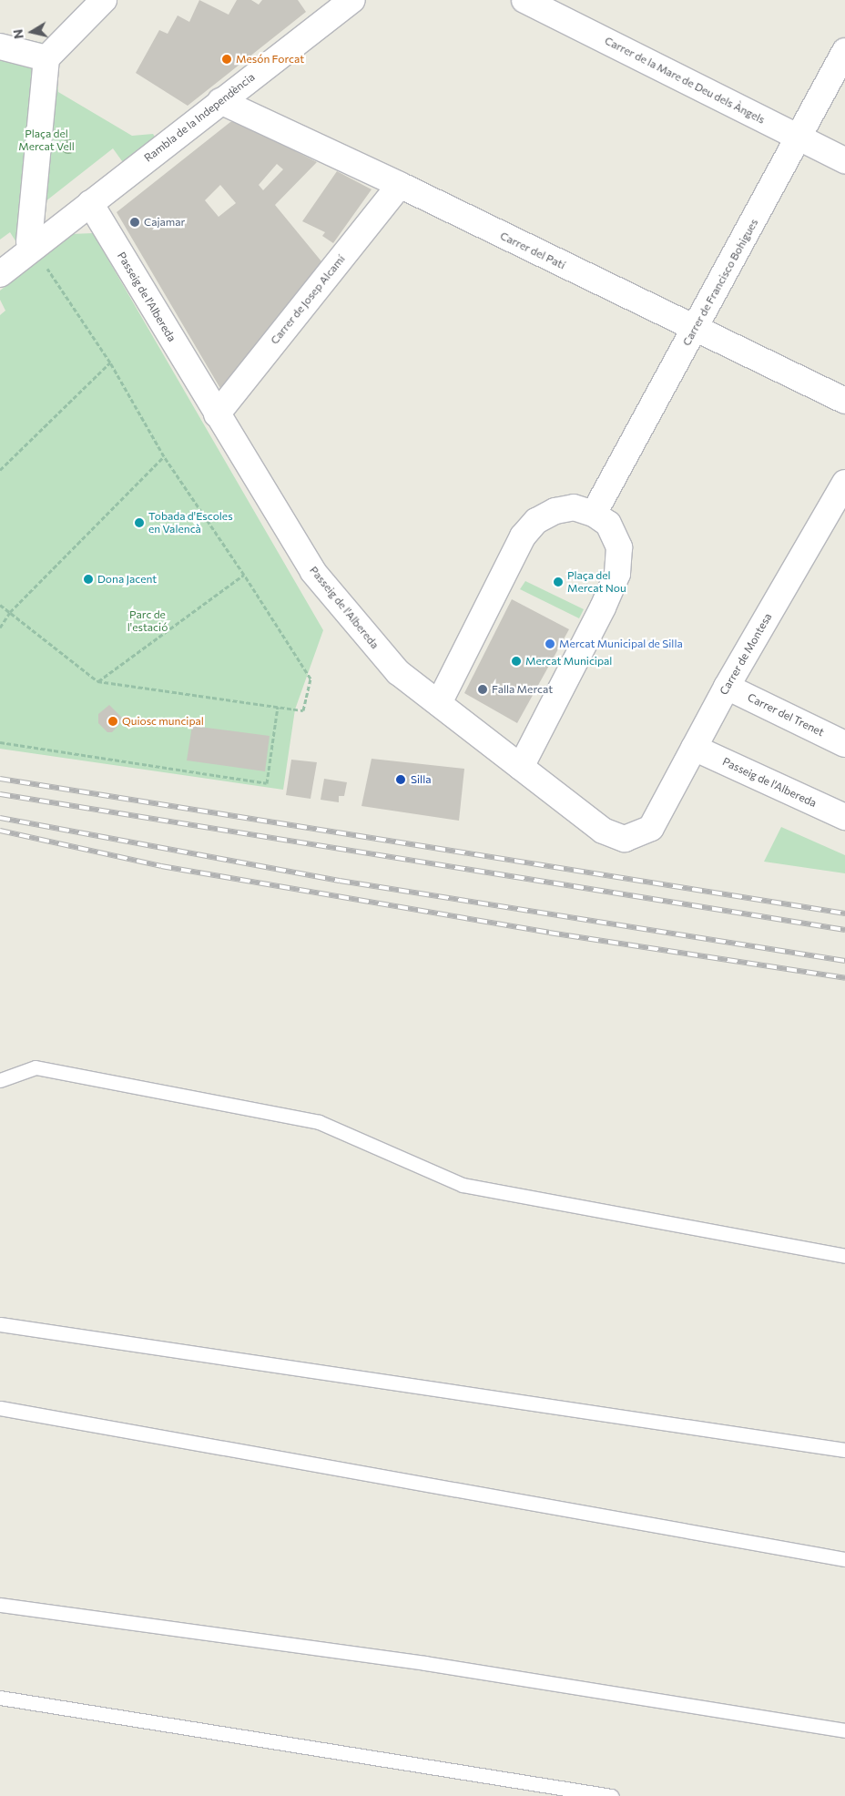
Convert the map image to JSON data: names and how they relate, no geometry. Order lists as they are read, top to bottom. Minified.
{"streets":{"street":["Carrer de la Mare de Deu dels Àngels","Rambla de la Independència","Carrer del Patí","Carrer de Francisco Bohigues","Passeig de l'Albereda","Carrer de Josep Alcamí","Carrer de Montesa","Carrer del Trenet"]},"crossings":[["Carrer de la Mare de Deu dels Àngels","Carrer de Francisco Bohigues"],["Rambla de la Independència","Carrer del Patí"],["Rambla de la Independència","Passeig de l'Albereda"],["Carrer del Patí","Carrer de Francisco Bohigues"],["Carrer del Patí","Carrer de Josep Alcamí"],["Passeig de l'Albereda","Carrer de Josep Alcamí"],["Passeig de l'Albereda","Carrer de Montesa"],["Carrer de Montesa","Carrer del Trenet"]],"parks":["Plaça del Mercat Vell","Parc de l'estació"],"places":["Mesón Forcat","Cajamar","Tobada d'Escoles en Valencà","Dona Jacent","Plaça del Mercat Nou","Mercat Municipal de Silla","Mercat Municipal","Falla Mercat","Quiosc muncipal","Silla"],"north":"left"}
